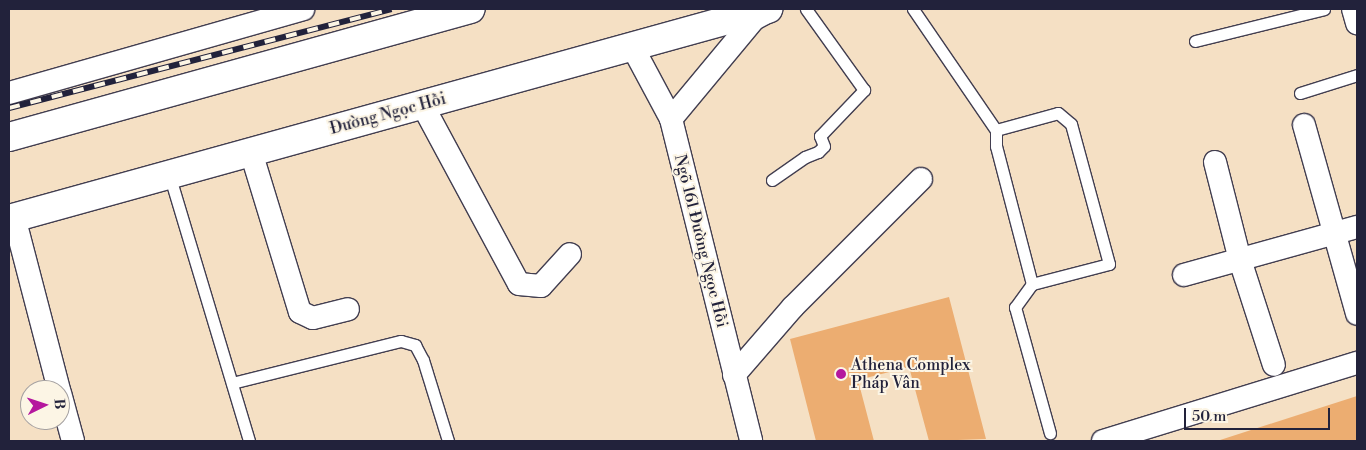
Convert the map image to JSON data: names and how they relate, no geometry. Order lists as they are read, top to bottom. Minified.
{"streets":{"highway":["Đường Ngọc Hồi"],"street":["Ngõ 161 Đường Ngọc Hồi"]},"crossings":[["Đường Ngọc Hồi","Ngõ 161 Đường Ngọc Hồi"]],"places":["Athena Complex Pháp Vân"],"scale_bar":"50 m","north":"right"}
